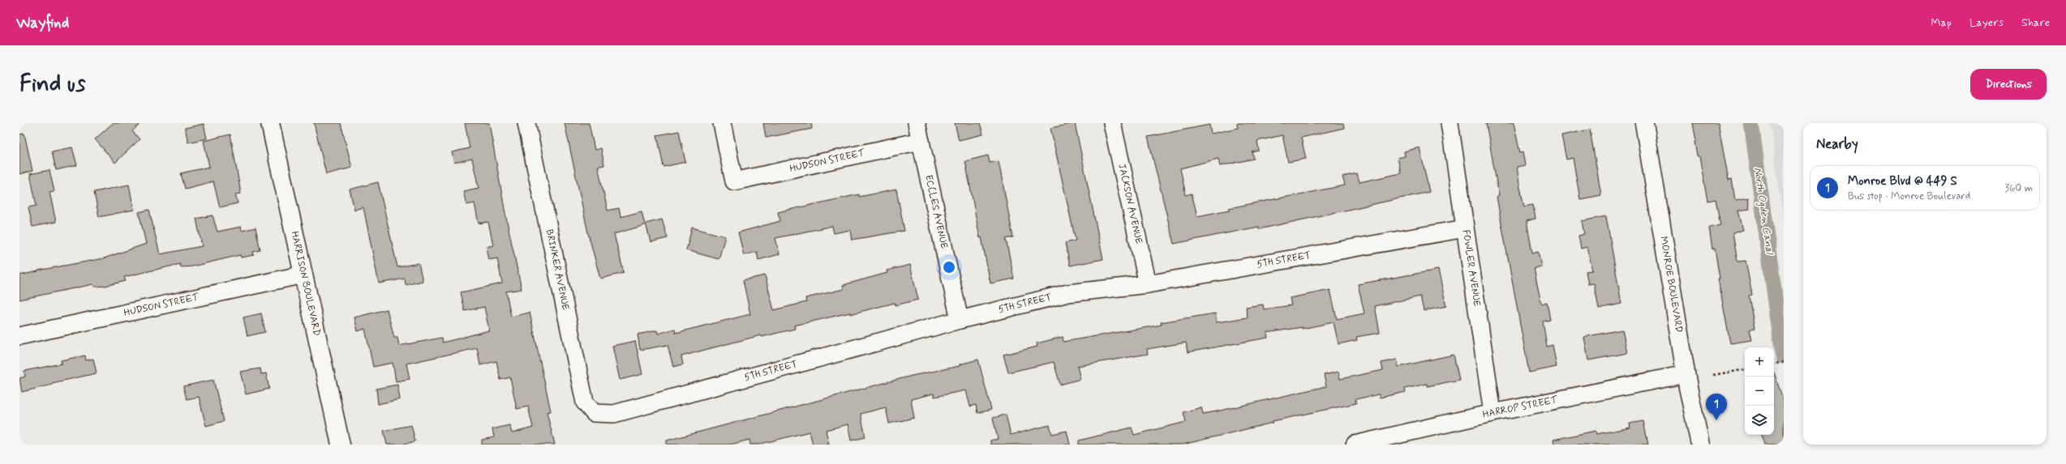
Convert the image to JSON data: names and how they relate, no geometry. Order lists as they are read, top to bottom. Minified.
{"streets":{"main road":["HARRISON BOULEVARD","MONROE BOULEVARD"],"street":["HUDSON STREET","JACKSON AVENUE","ECCLES AVENUE","5TH STREET","FOWLER AVENUE","BRINKER AVENUE","HARROP STREET"]},"crossings":[["HUDSON STREET","ECCLES AVENUE"],["HUDSON STREET","HARRISON BOULEVARD"],["JACKSON AVENUE","5TH STREET"],["ECCLES AVENUE","5TH STREET"],["5TH STREET","FOWLER AVENUE"],["5TH STREET","BRINKER AVENUE"],["FOWLER AVENUE","HARROP STREET"],["MONROE BOULEVARD","HARROP STREET"]],"water":["North Ogden Canal"],"page":{"header":"Wayfind","nav":["Map","Layers","Share"],"buttons":"Directions","title":"Find us","heading":"Nearby","list":[{"mark":"1","name":"Monroe Blvd @ 449 S","note":"Bus stop · Monroe Boulevard","value":"360 m"}],"map_buttons":["+","−"],"pins":"1"}}
